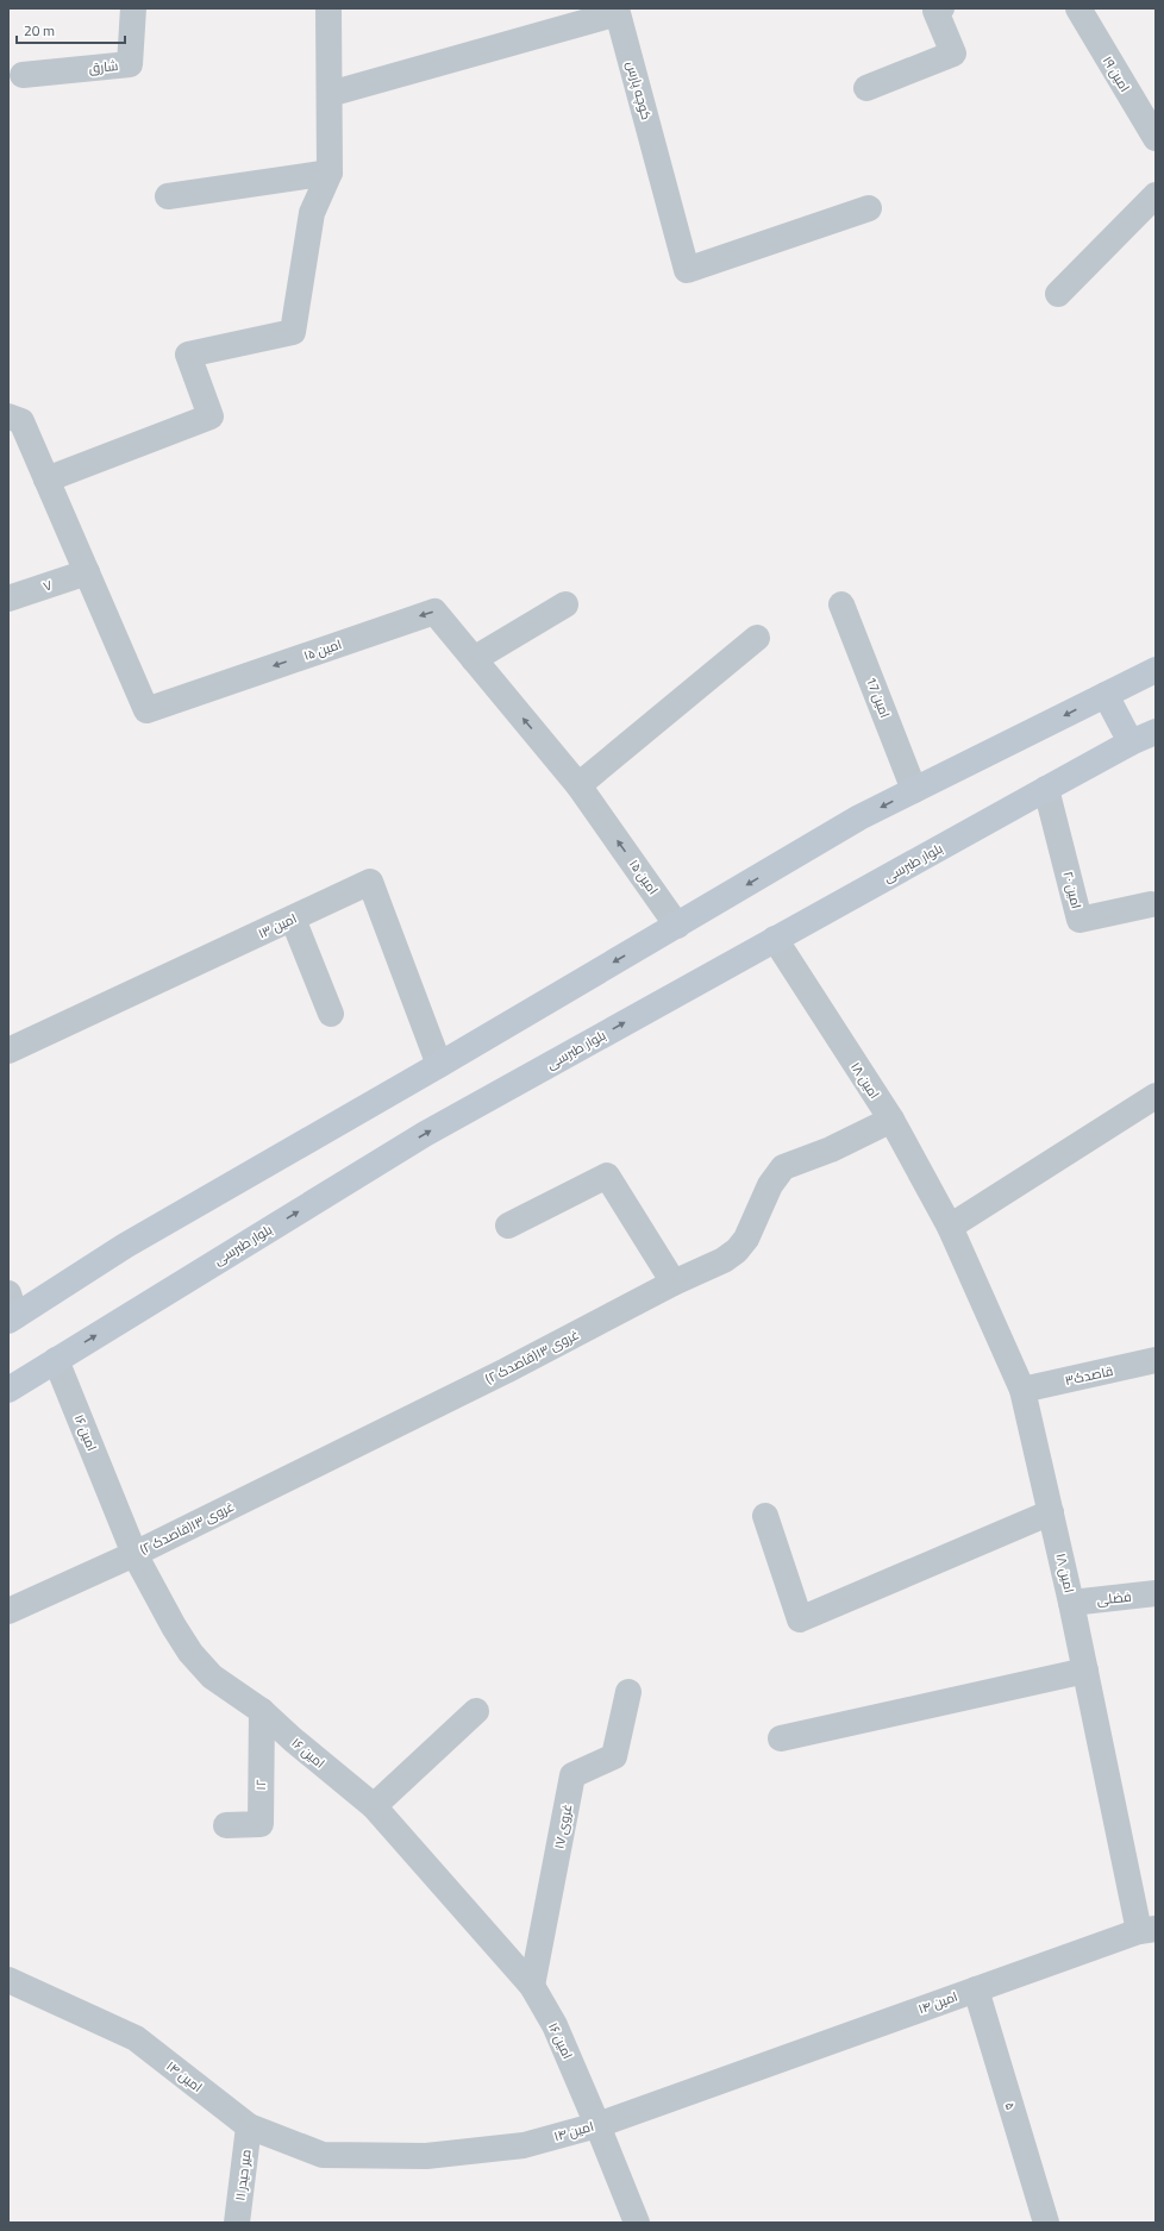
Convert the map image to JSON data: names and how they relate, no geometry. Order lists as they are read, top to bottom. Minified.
{"streets":{"main road":["بلوار طبرسی"],"street":["شارق","امین ۱۹","کوچه پارس","۷","امین ۱۵","امین 17","امین ۲۰","امین ۱۳","امین ۱۸","غروی ۱۳(قاصدک ۲)","قاصدک۳","امین ۱۶","فضلی","۱۲","غروی ۱۷","امین ۱۴","۵","میر حیدر ۱۱"]},"crossings":[["۷","امین ۱۵"],["بلوار طبرسی","امین ۲۰"],["بلوار طبرسی","امین ۱۸"],["بلوار طبرسی","امین ۱۶"],["امین ۱۸","غروی ۱۳(قاصدک ۲)"],["امین ۱۸","قاصدک۳"],["امین ۱۸","فضلی"],["امین ۱۸","امین ۱۴"],["غروی ۱۳(قاصدک ۲)","امین ۱۶"],["امین ۱۶","۱۲"],["امین ۱۶","غروی ۱۷"],["امین ۱۶","امین ۱۴"],["امین ۱۴","۵"],["امین ۱۴","میر حیدر ۱۱"]],"one_way":["امین ۱۵"],"scale_bar":"20 m"}
